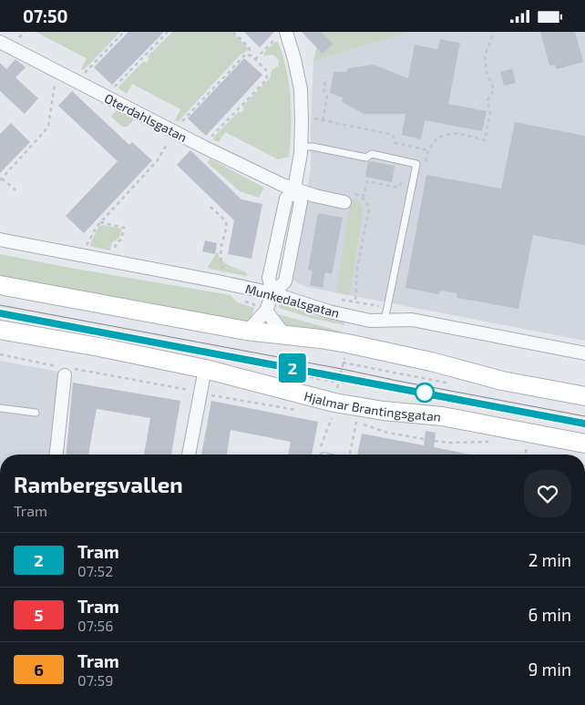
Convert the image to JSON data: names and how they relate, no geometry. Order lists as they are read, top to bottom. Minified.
{"streets":{"main road":["Hjalmar Brantingsgatan"],"street":["Oterdahlsgatan","Munkedalsgatan"]},"lines":["tram line 2"],"page":{"status":"07:50","on_map":"2","heading":["Rambergsvallen","Tram"],"list":[{"mark":"2","name":"Tram","note":"07:52","value":"2 min"},{"mark":"5","name":"Tram","note":"07:56","value":"6 min"},{"mark":"6","name":"Tram","note":"07:59","value":"9 min"}]}}
